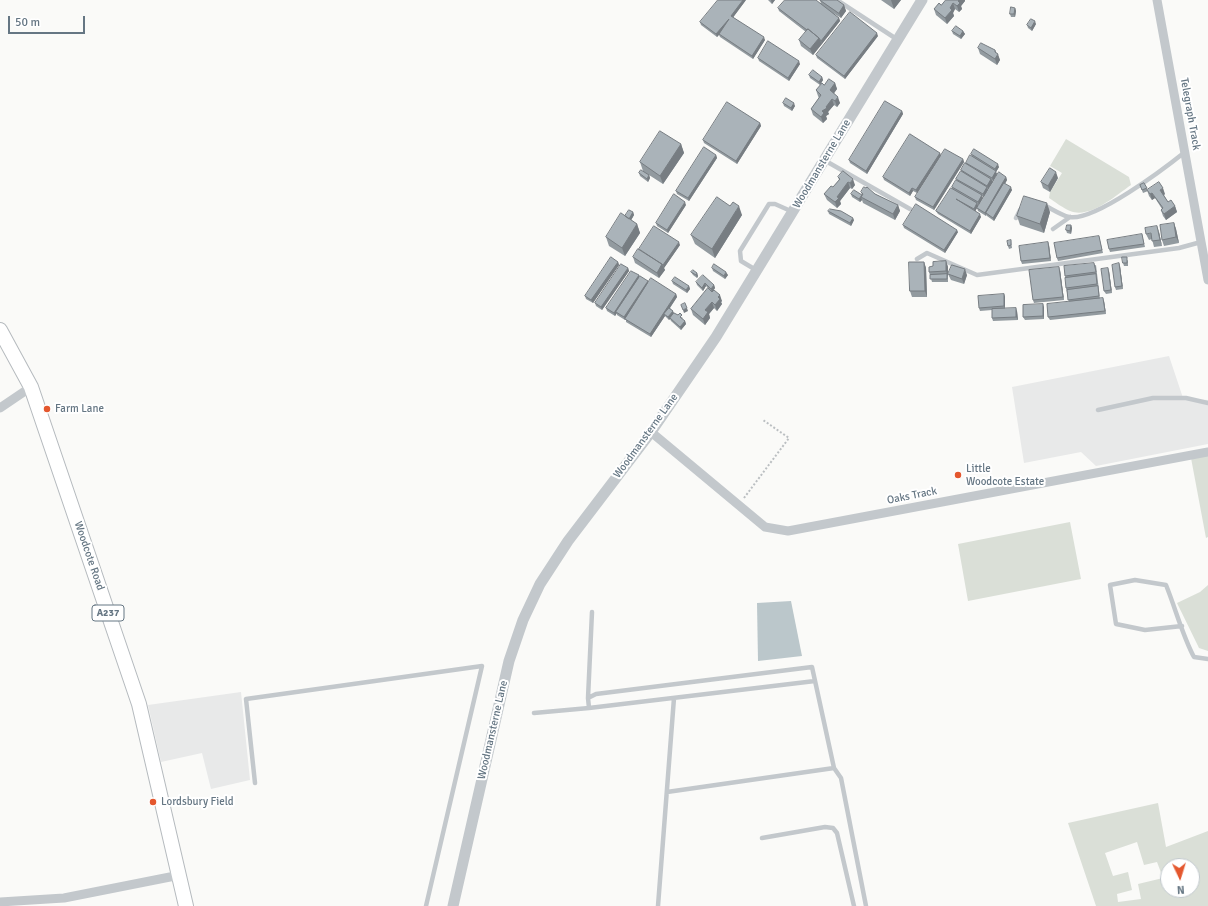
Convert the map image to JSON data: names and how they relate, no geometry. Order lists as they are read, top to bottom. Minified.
{"streets":{"main road":["Woodcote Road","A237"],"street":["Telegraph Track","Woodmansterne Lane","Oaks Track"]},"crossings":[["Woodmansterne Lane","Oaks Track"]],"places":["Farm Lane","Little Woodcote Estate","Lordsbury Field"],"scale_bar":"50 m","north":"bottom"}
